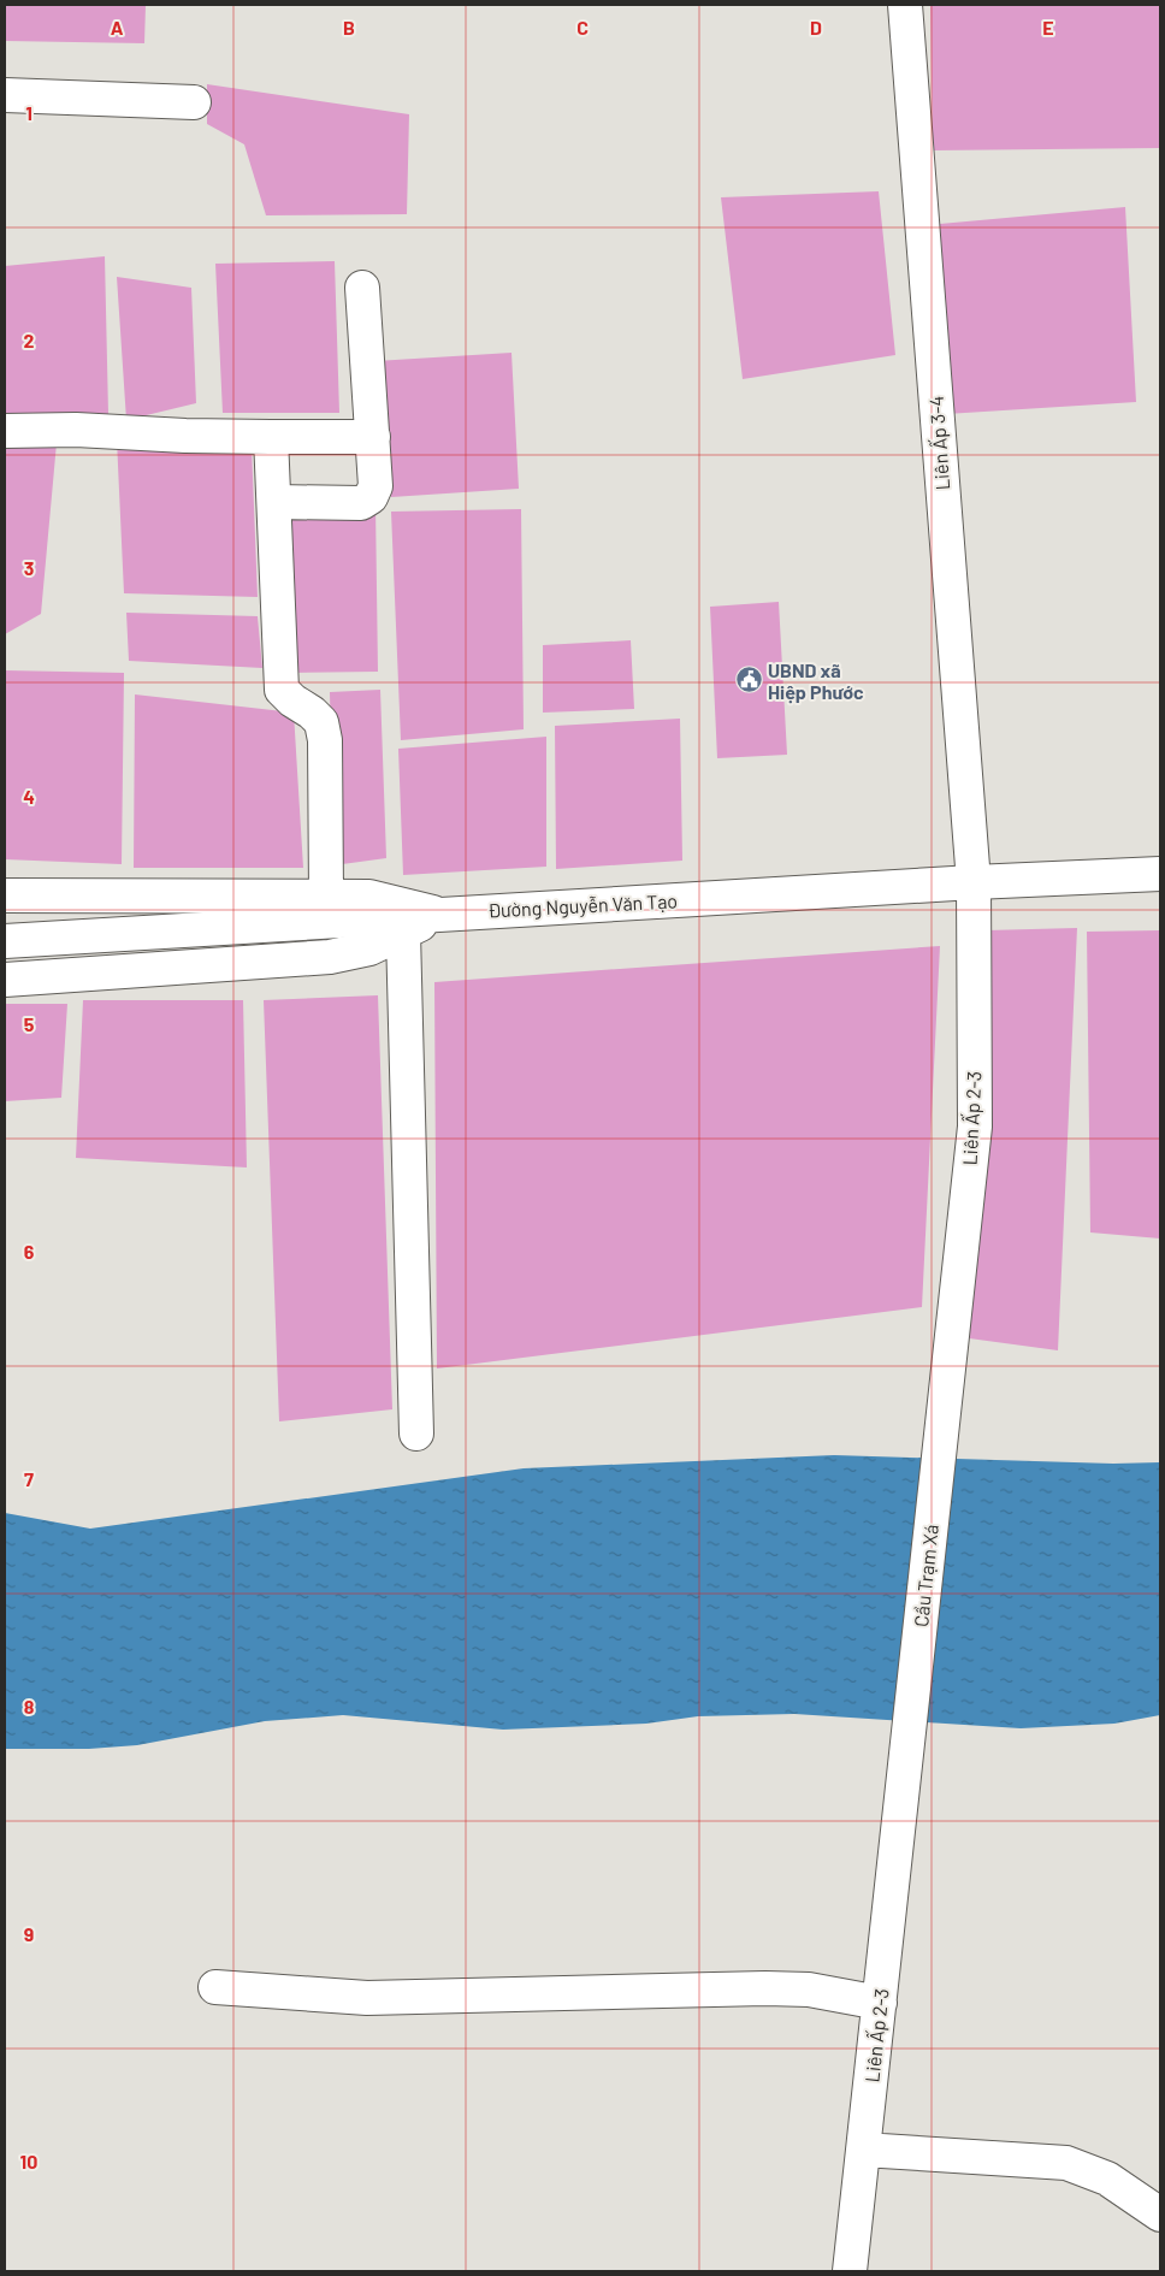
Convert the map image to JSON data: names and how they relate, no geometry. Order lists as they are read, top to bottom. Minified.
{"streets":{"street":["Liên Ấp 3-4","Đường Nguyễn Văn Tạo","Liên Ấp 2-3","Cầu Trạm Xá"]},"crossings":[["Liên Ấp 3-4","Đường Nguyễn Văn Tạo"],["Liên Ấp 3-4","Liên Ấp 2-3"],["Đường Nguyễn Văn Tạo","Liên Ấp 2-3"],["Liên Ấp 2-3","Cầu Trạm Xá"]],"places":{"public building":["UBND xã Hiệp Phước"]},"grid":{"columns":["A","B","C","D","E"],"rows":["1","2","3","4","5","6","7","8","9","10"]}}
